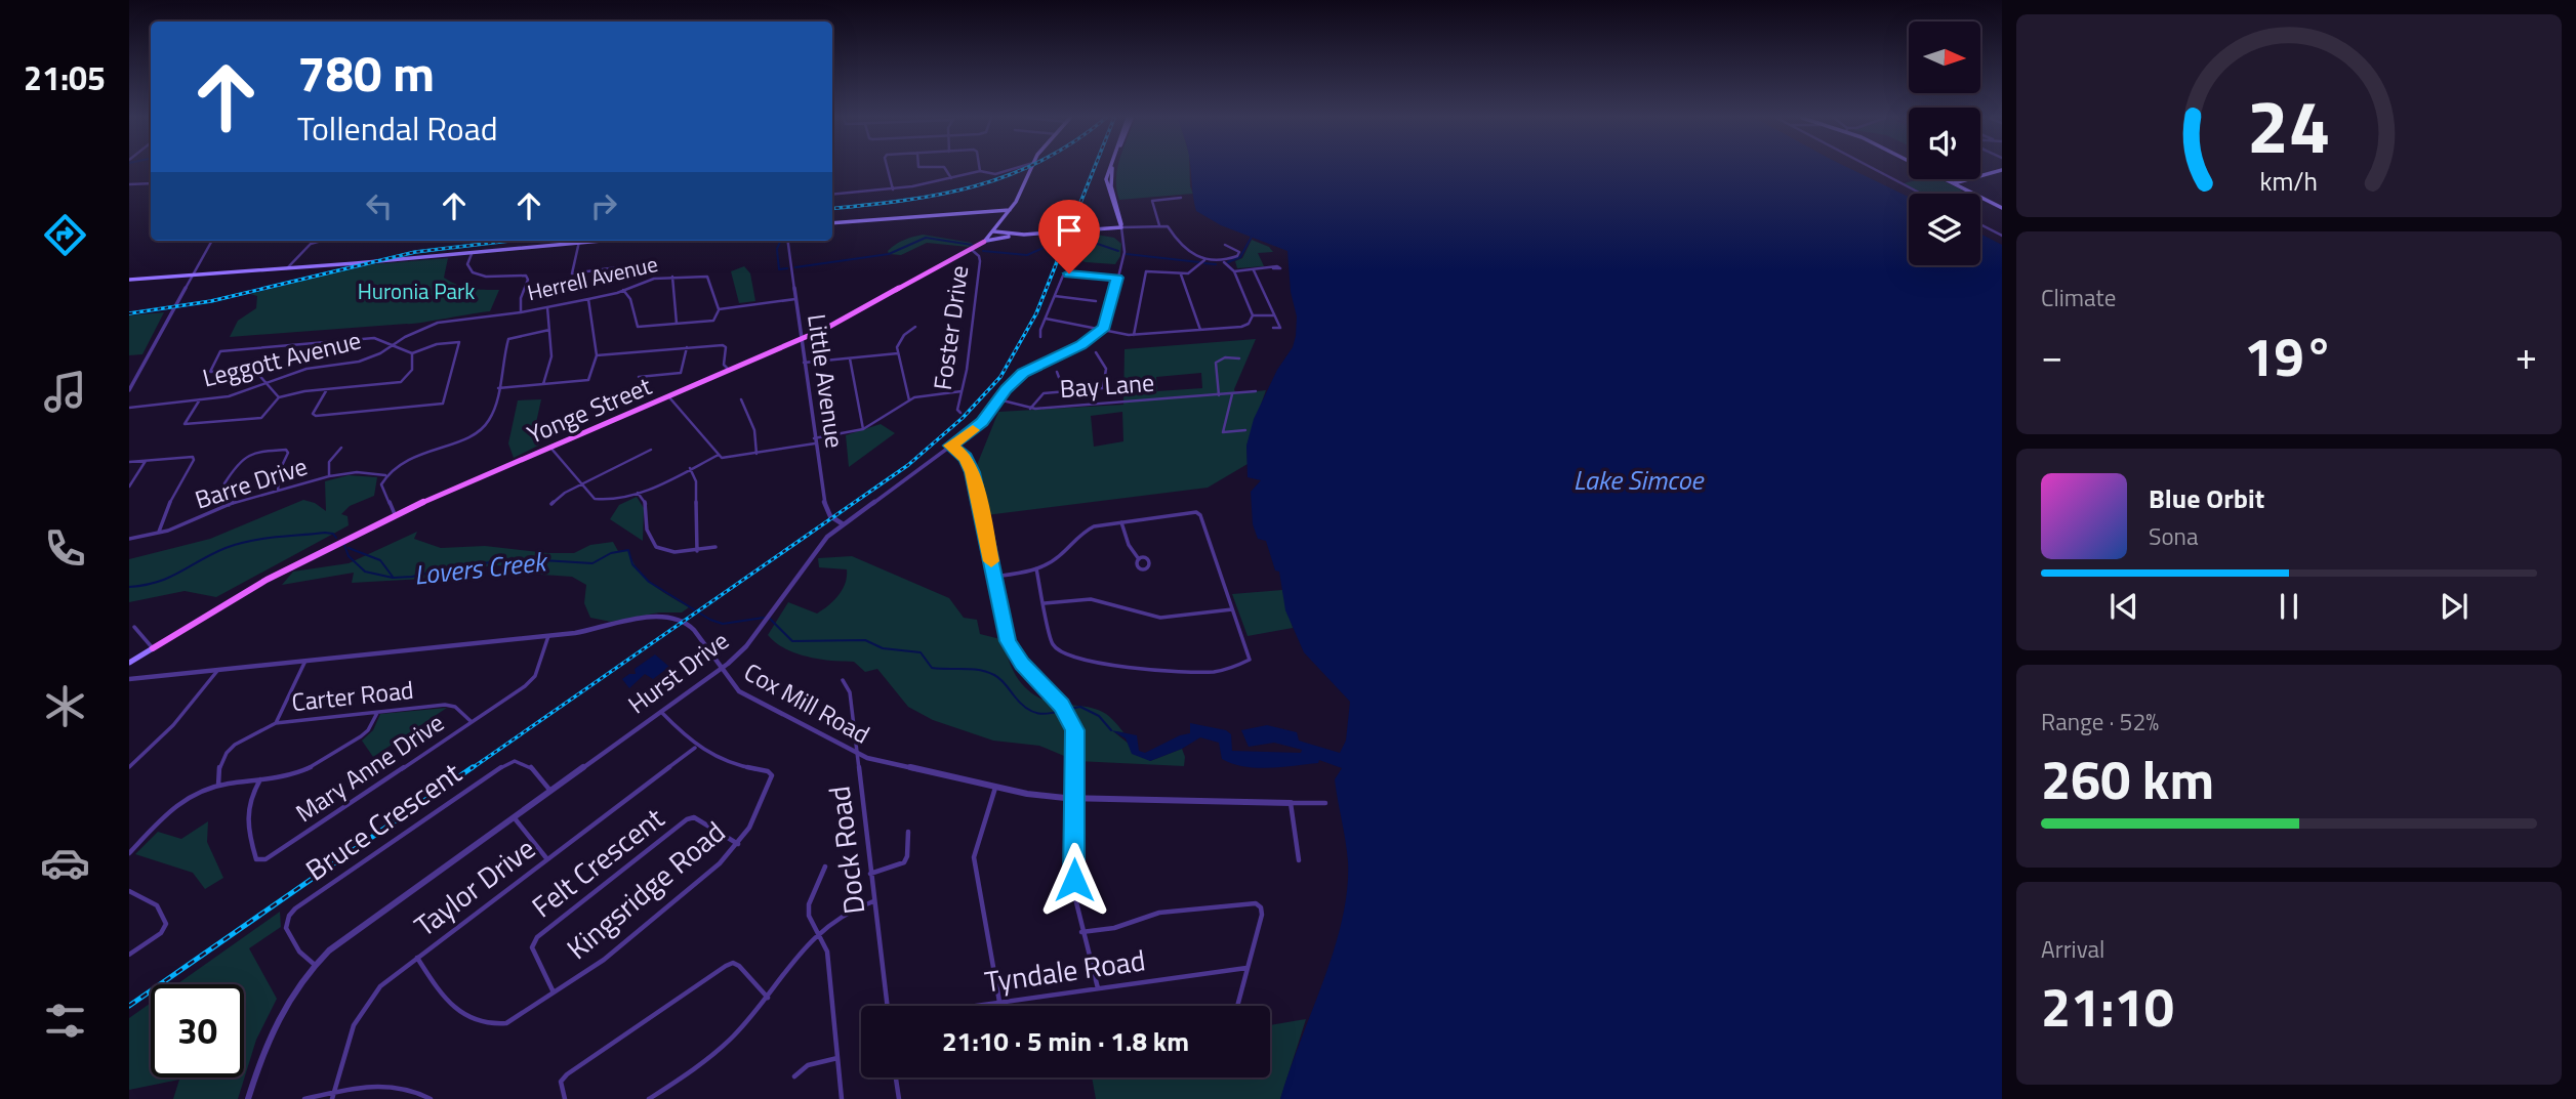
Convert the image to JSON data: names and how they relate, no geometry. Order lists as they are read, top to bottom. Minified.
{"streets":{"main road":["Yonge Street"],"street":["Herrell Avenue","Foster Drive","Leggott Avenue","Little Avenue","Bay Lane","Barre Drive","Hurst Drive","Carter Road","Cox Mill Road","Mary Anne Drive","Bruce Crescent","Dock Road","Felt Crescent","Taylor Drive","Kingsridge Road","Tyndale Road"]},"crossings":[["Herrell Avenue","Leggott Avenue"],["Foster Drive","Yonge Street"],["Little Avenue","Yonge Street"],["Little Avenue","Hurst Drive"],["Bay Lane","Hurst Drive"],["Hurst Drive","Cox Mill Road"],["Hurst Drive","Bruce Crescent"],["Hurst Drive","Kingsridge Road"],["Carter Road","Mary Anne Drive"],["Cox Mill Road","Mary Anne Drive"],["Cox Mill Road","Dock Road"],["Felt Crescent","Kingsridge Road"],["Taylor Drive","Kingsridge Road"]],"water":["Lake Simcoe","Lovers Creek"],"parks":["Huronia Park"],"north":"right","page":{"tabs":"21:05","turn":["780 m","Tollendal Road"],"tile":["Climate",["Range · 52%","260 km"],["Arrival","21:10"]],"heat":["−","19°","+"],"song":["Blue Orbit","Sona"],"limit":"30","trip":"21:10 · 5 min · 1.8 km","gauge":["24","km/h"]}}
